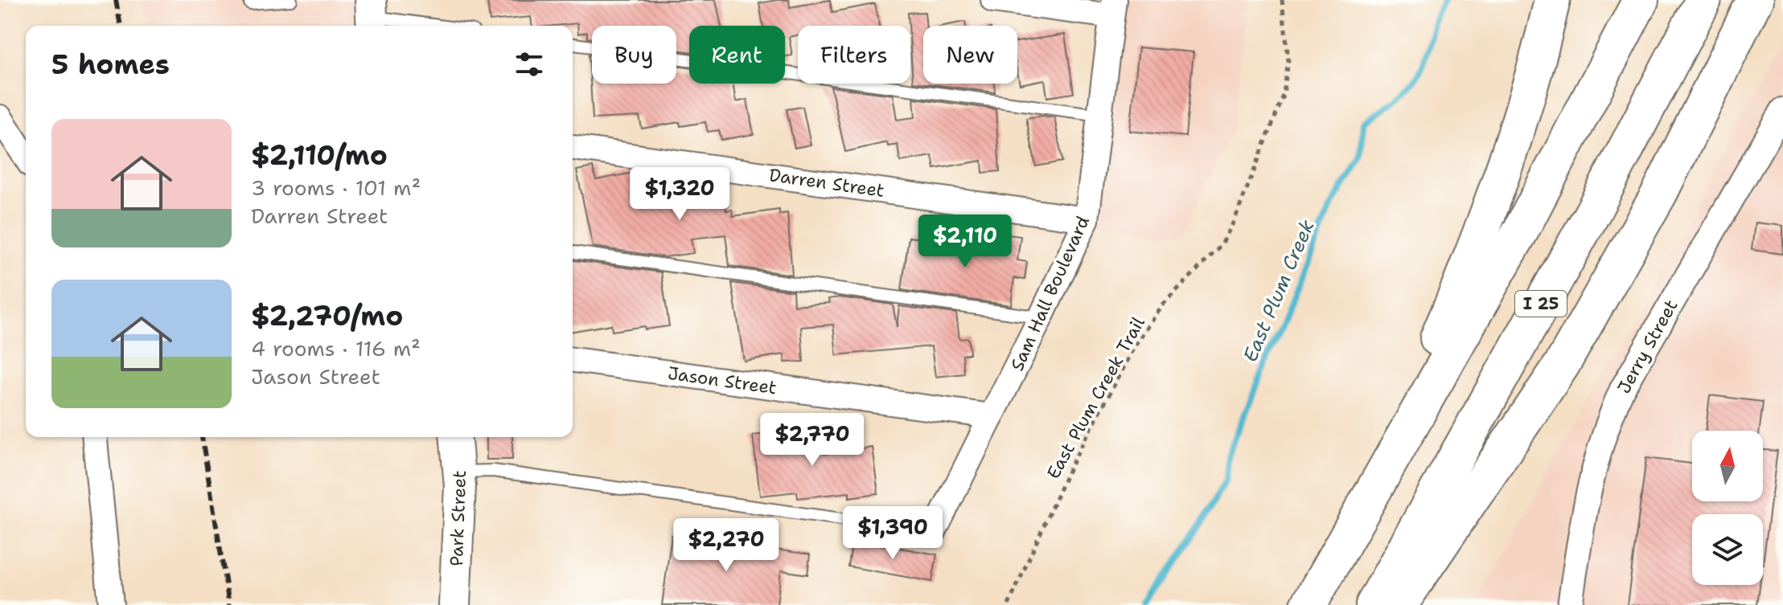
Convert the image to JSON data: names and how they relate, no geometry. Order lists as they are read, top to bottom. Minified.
{"streets":{"highway":["I 25"],"street":["Darren Street","Sam Hall Boulevard","Jerry Street","Jason Street","Park Street"],"path":["East Plum Creek Trail"]},"crossings":[["Darren Street","Sam Hall Boulevard"],["Sam Hall Boulevard","Jason Street"]],"water":["East Plum Creek"],"north":"top","page":{"chip":["Buy","Rent","Filters","New"],"heading":"5 homes","list":[{"name":"$2,110/mo","note":"3 rooms · 101 m² · Darren Street"},{"name":"$2,270/mo","note":"4 rooms · 116 m² · Jason Street"}],"price":["$1,320","$2,110","$2,770","$1,390","$2,270"]}}
